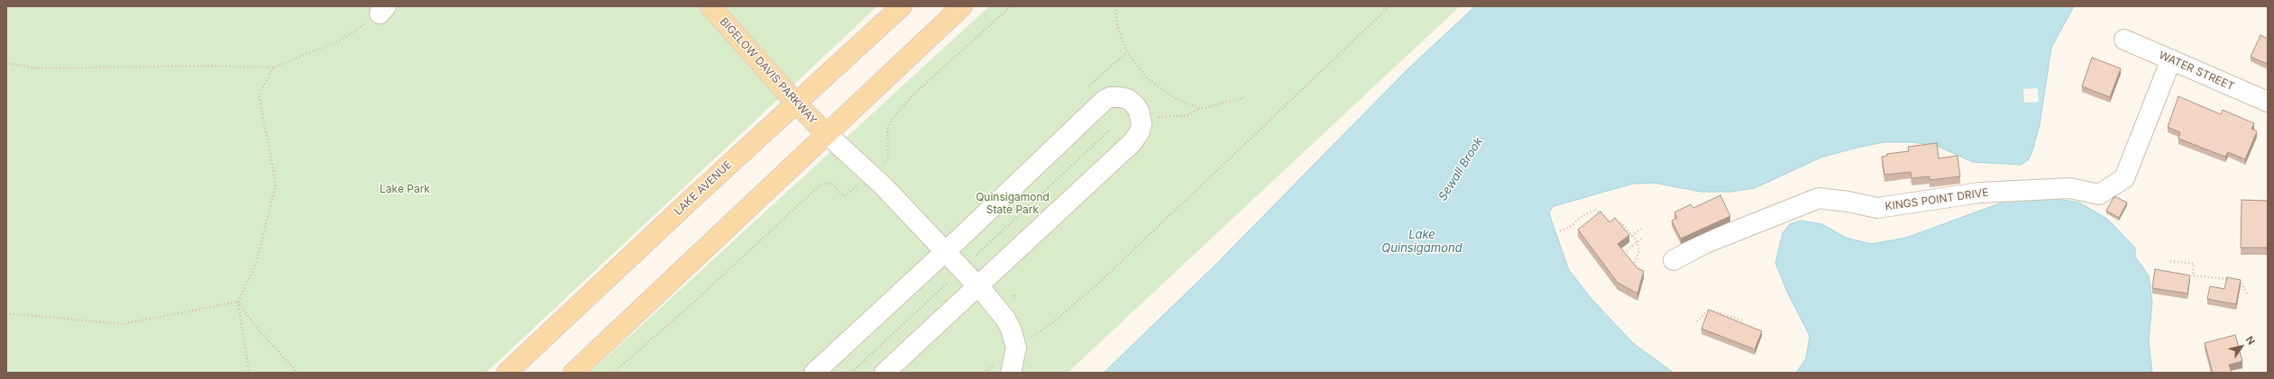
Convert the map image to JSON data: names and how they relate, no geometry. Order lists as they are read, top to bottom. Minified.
{"streets":{"main road":["BIGELOW DAVIS PARKWAY","LAKE AVENUE"],"street":["WATER STREET","KINGS POINT DRIVE"]},"crossings":[["BIGELOW DAVIS PARKWAY","LAKE AVENUE"],["WATER STREET","KINGS POINT DRIVE"]],"water":["Sewall Brook","Lake Quinsigamond"],"parks":["Lake Park","Quinsigamond State Park"],"north":"top right"}
